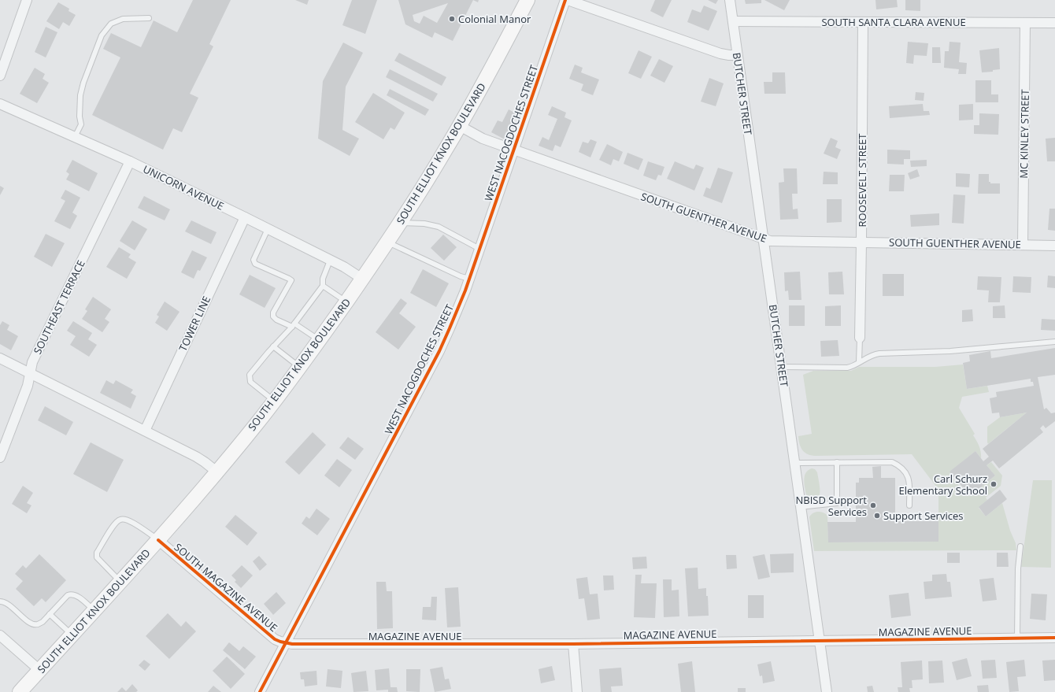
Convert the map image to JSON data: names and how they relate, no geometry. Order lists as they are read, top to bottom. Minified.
{"streets":{"main road":["SOUTH ELLIOT KNOX BOULEVARD"],"street":["SOUTH SANTA CLARA AVENUE","BUTCHER STREET","WEST NACOGDOCHES STREET","MC KINLEY STREET","ROOSEVELT STREET","UNICORN AVENUE","SOUTH GUENTHER AVENUE","SOUTHEAST TERRACE","TOWER LINE","SOUTH MAGAZINE AVENUE","MAGAZINE AVENUE"]},"crossings":[["SOUTH SANTA CLARA AVENUE","BUTCHER STREET"],["SOUTH SANTA CLARA AVENUE","MC KINLEY STREET"],["SOUTH SANTA CLARA AVENUE","ROOSEVELT STREET"],["BUTCHER STREET","SOUTH GUENTHER AVENUE"],["BUTCHER STREET","MAGAZINE AVENUE"],["WEST NACOGDOCHES STREET","SOUTH GUENTHER AVENUE"],["WEST NACOGDOCHES STREET","SOUTH MAGAZINE AVENUE"],["WEST NACOGDOCHES STREET","MAGAZINE AVENUE"],["MC KINLEY STREET","SOUTH GUENTHER AVENUE"],["SOUTH ELLIOT KNOX BOULEVARD","UNICORN AVENUE"],["SOUTH ELLIOT KNOX BOULEVARD","SOUTH GUENTHER AVENUE"],["SOUTH ELLIOT KNOX BOULEVARD","SOUTH MAGAZINE AVENUE"],["ROOSEVELT STREET","SOUTH GUENTHER AVENUE"],["UNICORN AVENUE","SOUTHEAST TERRACE"],["UNICORN AVENUE","TOWER LINE"],["SOUTH MAGAZINE AVENUE","MAGAZINE AVENUE"]],"places":["Colonial Manor","Carl Schurz Elementary School","NBISD Support Services","Support Services"]}
